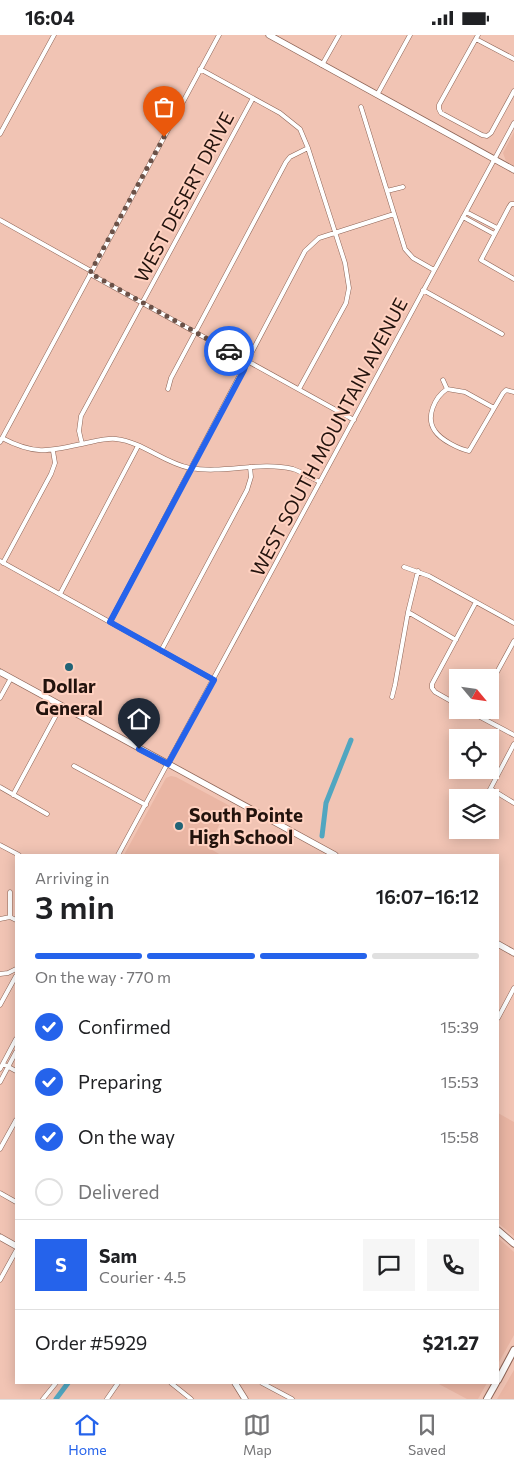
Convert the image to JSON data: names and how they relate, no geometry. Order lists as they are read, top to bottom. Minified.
{"streets":{"street":["WEST DESERT DRIVE","WEST SOUTH MOUNTAIN AVENUE"]},"places":["Dollar General","South Pointe High School"],"north":"bottom right","page":{"status":"16:04","heading":["3 min","Arriving in","16:07–16:12"],"panel":["Sam","Courier · 4.5","Order #5929","$21.27"],"bar":"On the way · 770 m","list":[["Confirmed","15:39"],["Preparing","15:53"],["On the way","15:58"],"Delivered"],"round":"S","tabs":["Home","Map","Saved"]}}
